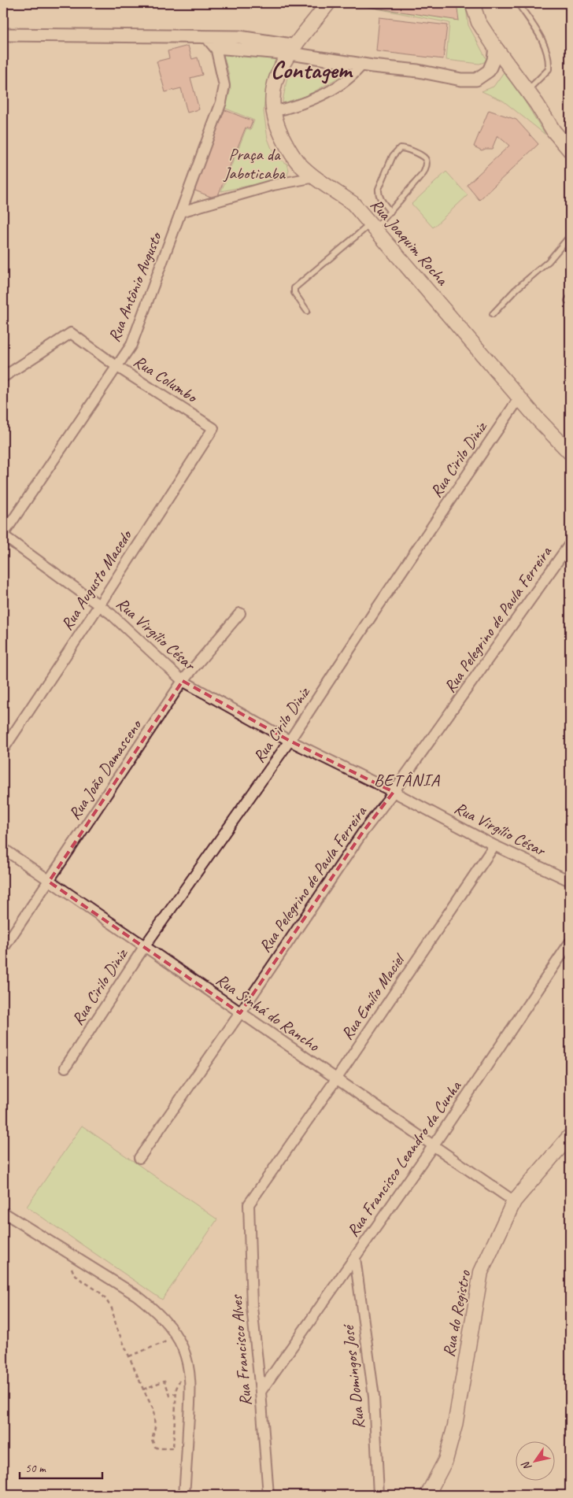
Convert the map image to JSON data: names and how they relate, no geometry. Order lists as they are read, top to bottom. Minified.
{"streets":{"main road":["Rua Joaquim Rocha","Rua do Registro"],"street":["Rua Antônio Augusto","Rua Columbo","Rua Cirilo Diniz","Rua Augusto Macedo","Rua Pelegrino de Paula Ferreira","Rua Virgílio César","Rua João Damasceno","Rua Emílio Maciel","Rua Sinhá do Rancho","Rua Francisco Leandro da Cunha","Rua Francisco Alves","Rua Domingos José"]},"crossings":[["Rua Joaquim Rocha","Rua Cirilo Diniz"],["Rua Antônio Augusto","Rua Columbo"],["Rua Antônio Augusto","Rua Virgílio César"],["Rua Columbo","Rua Augusto Macedo"],["Rua Cirilo Diniz","Rua Virgílio César"],["Rua Cirilo Diniz","Rua Sinhá do Rancho"],["Rua Augusto Macedo","Rua Virgílio César"],["Rua Pelegrino de Paula Ferreira","Rua Virgílio César"],["Rua Pelegrino de Paula Ferreira","Rua Sinhá do Rancho"],["Rua Virgílio César","Rua João Damasceno"],["Rua Virgílio César","Rua Emílio Maciel"],["Rua João Damasceno","Rua Sinhá do Rancho"],["Rua Emílio Maciel","Rua Sinhá do Rancho"],["Rua Emílio Maciel","Rua Francisco Alves"],["Rua Sinhá do Rancho","Rua Francisco Leandro da Cunha"],["Rua Sinhá do Rancho","Rua do Registro"],["Rua Francisco Leandro da Cunha","Rua Francisco Alves"],["Rua Francisco Leandro da Cunha","Rua Domingos José"]],"districts":["Contagem","BETÂNIA"],"parks":["Praça da Jaboticaba"],"scale_bar":"50 m","north":"bottom left"}
